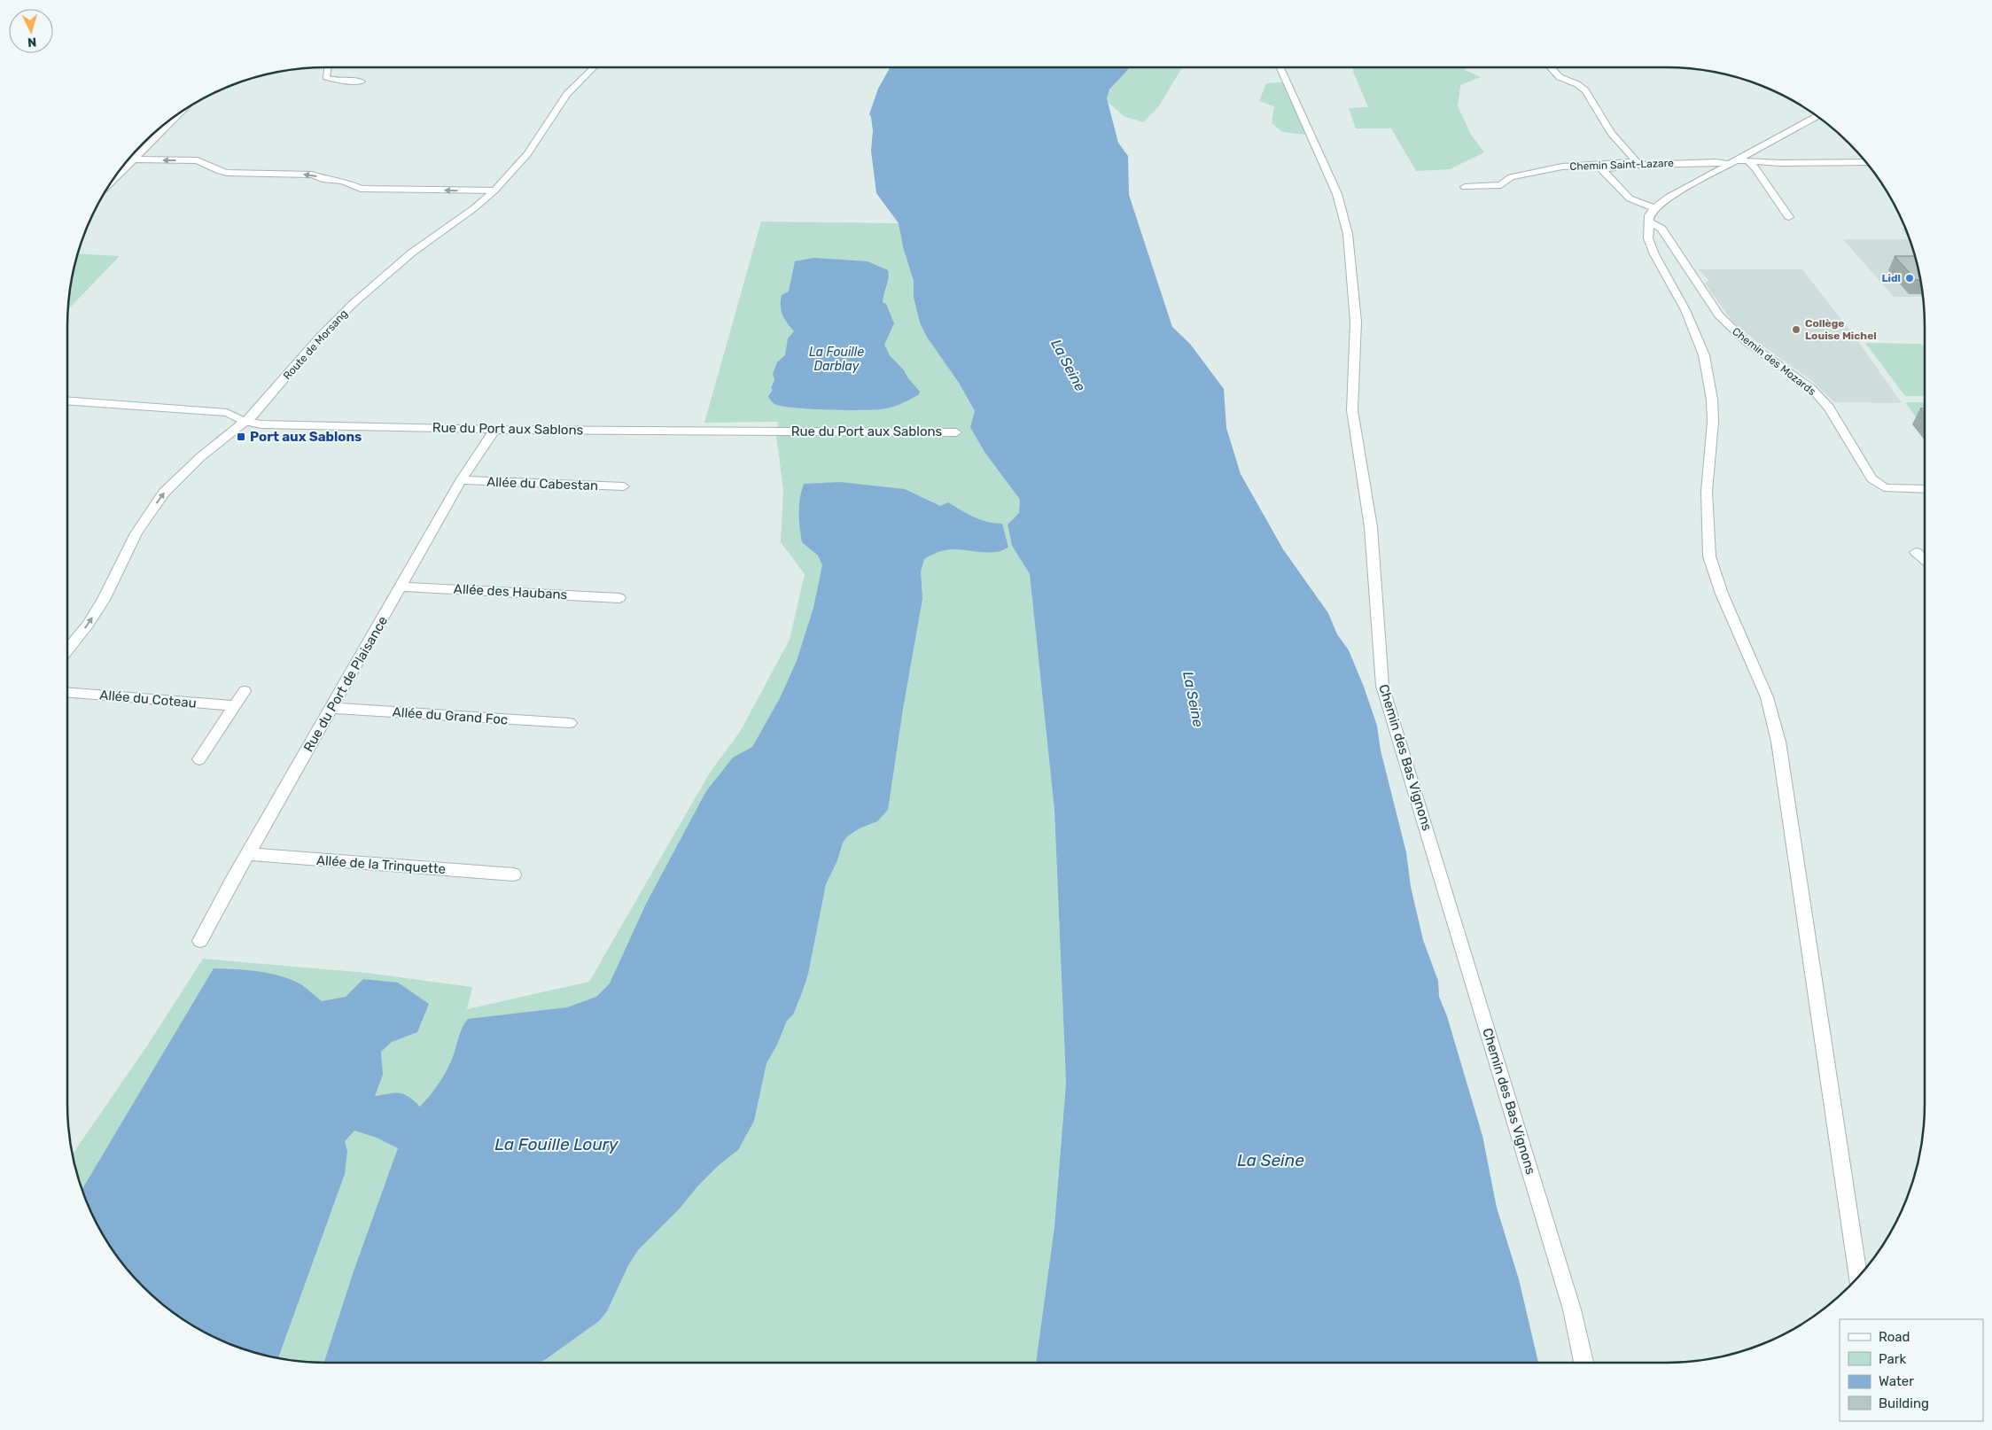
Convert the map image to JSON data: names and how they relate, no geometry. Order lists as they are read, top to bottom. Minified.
{"streets":{"street":["Chemin Saint-Lazare","Route de Morsang","Chemin des Mozards","Rue du Port aux Sablons","Allée du Cabestan","Allée des Haubans","Rue du Port de Plaisance","Allée du Coteau","Allée du Grand Foc","Chemin des Bas Vignons","Allée de la Trinquette"]},"crossings":[["Route de Morsang","Rue du Port aux Sablons"],["Rue du Port aux Sablons","Rue du Port de Plaisance"],["Allée du Cabestan","Rue du Port de Plaisance"],["Allée des Haubans","Rue du Port de Plaisance"],["Rue du Port de Plaisance","Allée du Grand Foc"],["Rue du Port de Plaisance","Allée de la Trinquette"]],"one_way":["Route de Morsang"],"water":["La Fouille Darblay","La Seine","La Fouille Loury"],"places":{"other":["Lidl","Collège Louise Michel"],"transit":["Port aux Sablons"]},"legend":["Road","Park","Water","Building"],"north":"bottom"}
